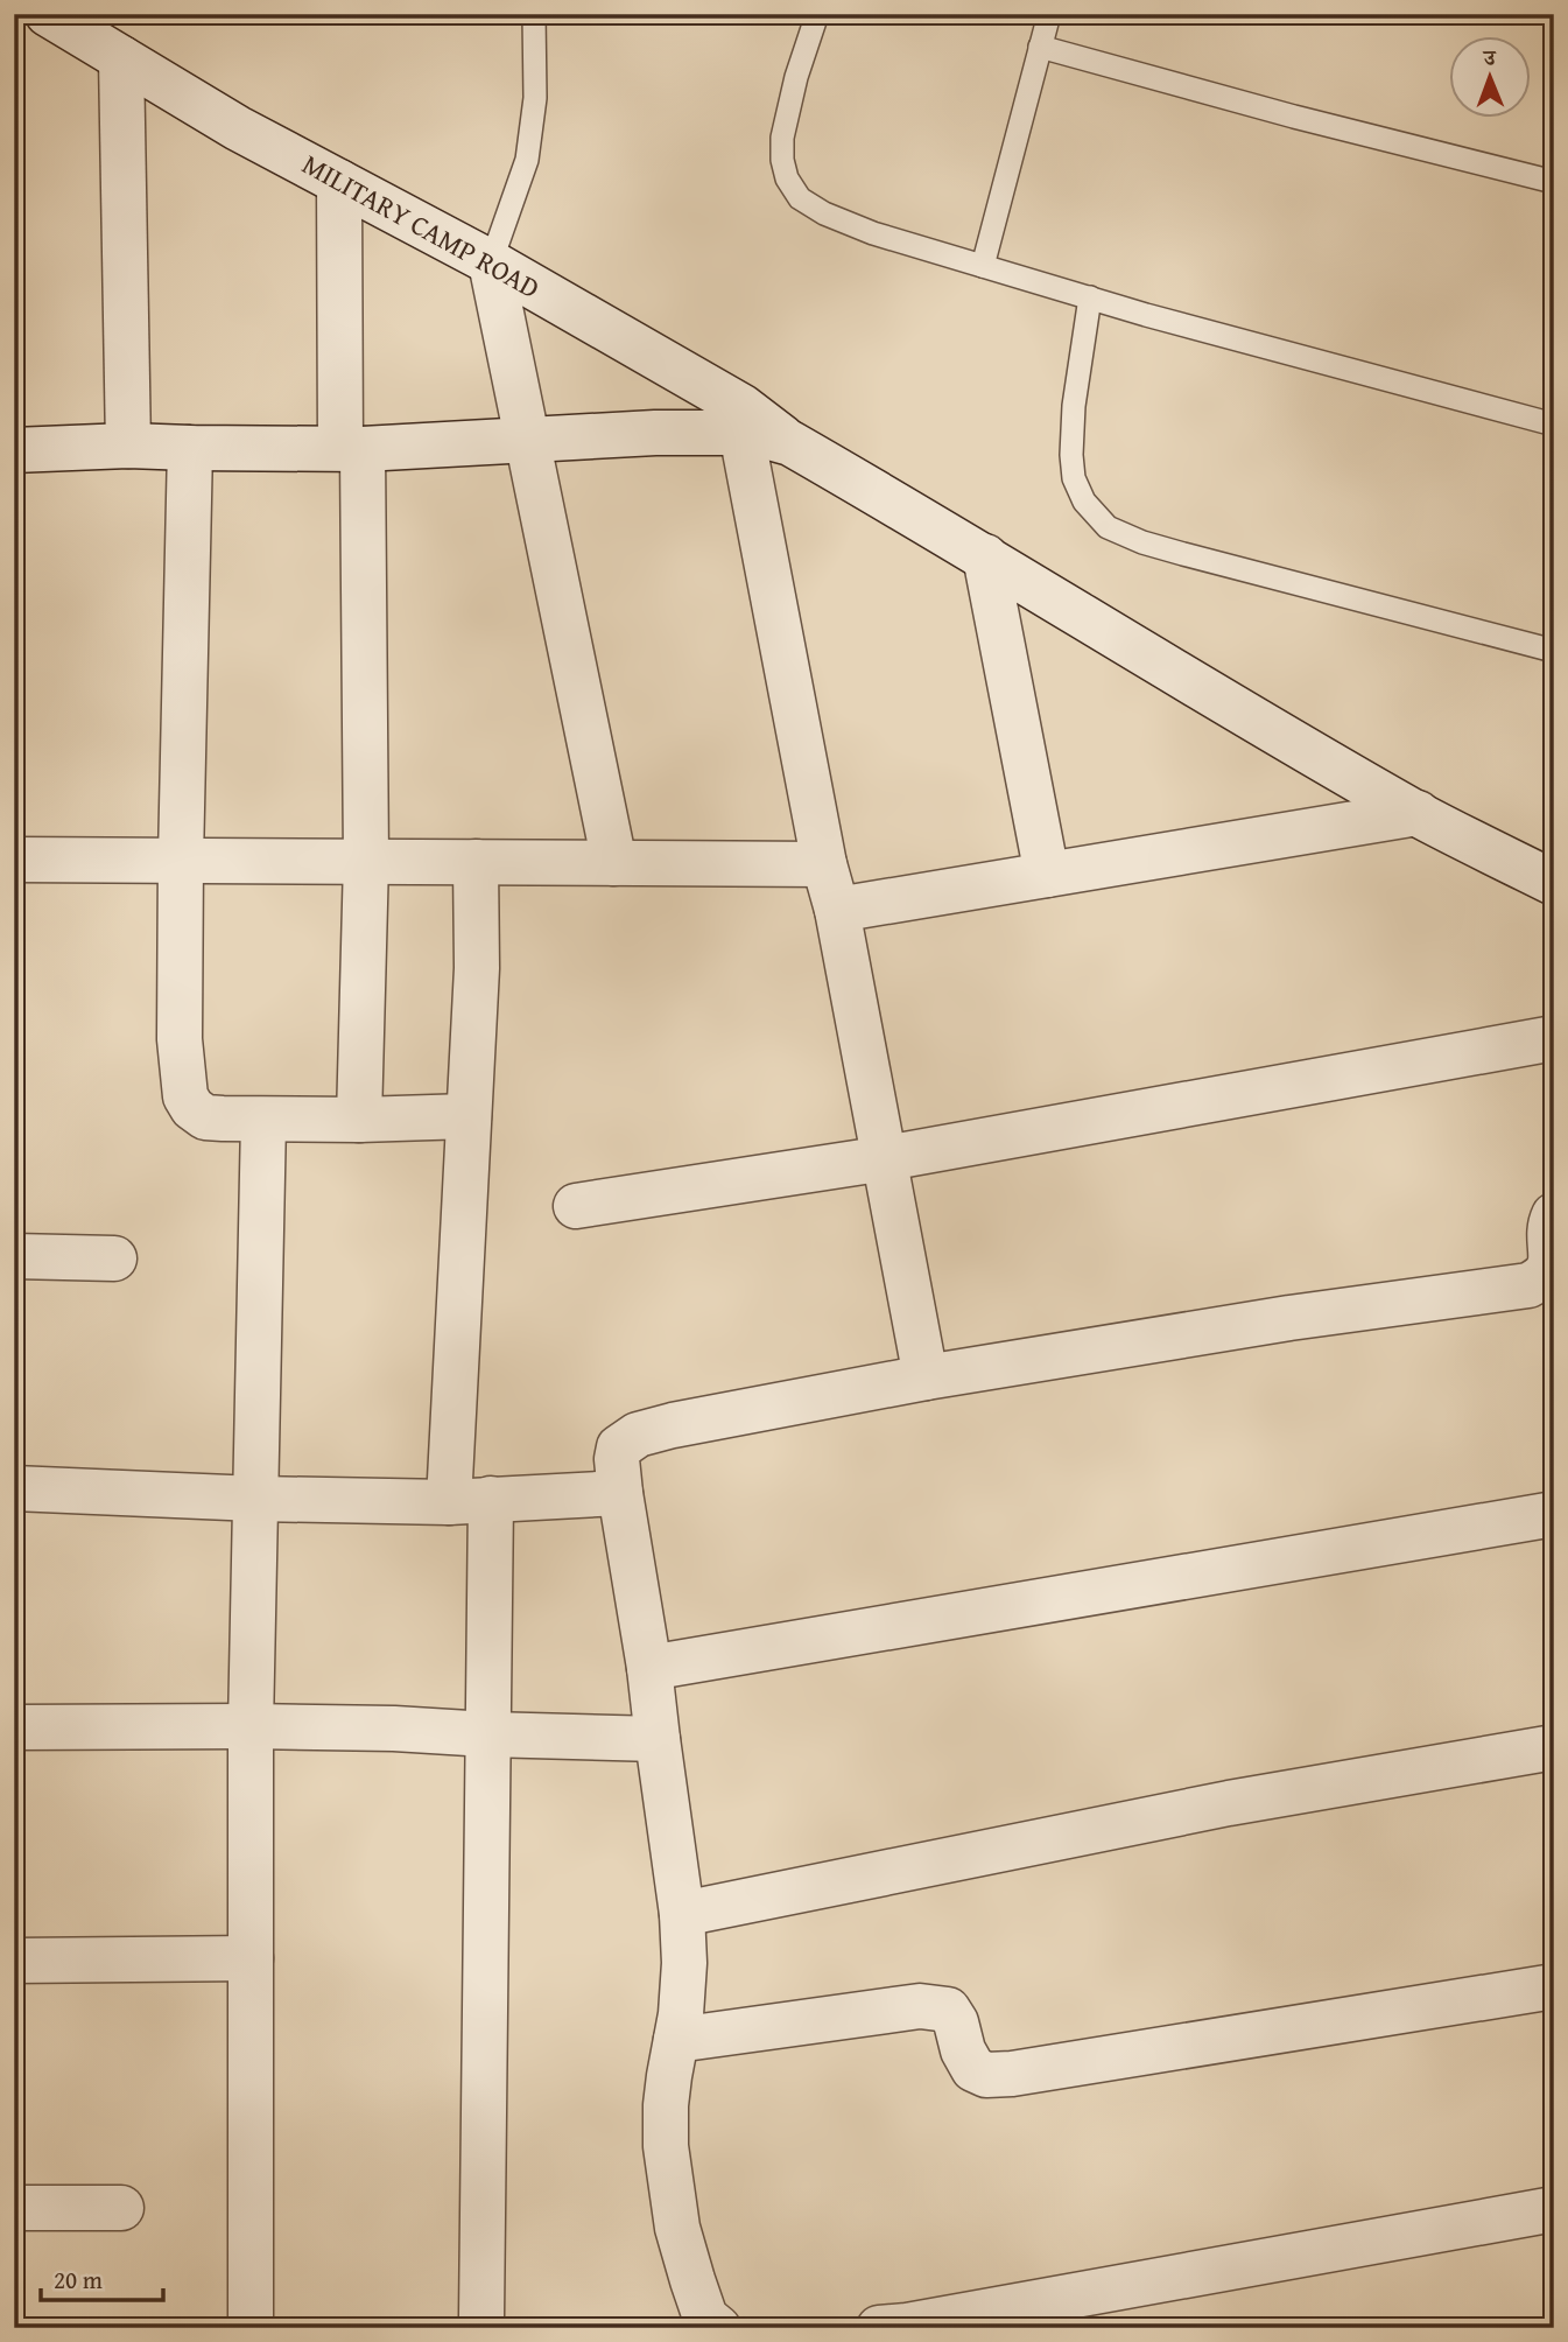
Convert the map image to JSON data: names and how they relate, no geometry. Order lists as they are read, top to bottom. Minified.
{"streets":{"street":["MILITARY CAMP ROAD"]},"scale_bar":"20 m","north":"top"}
